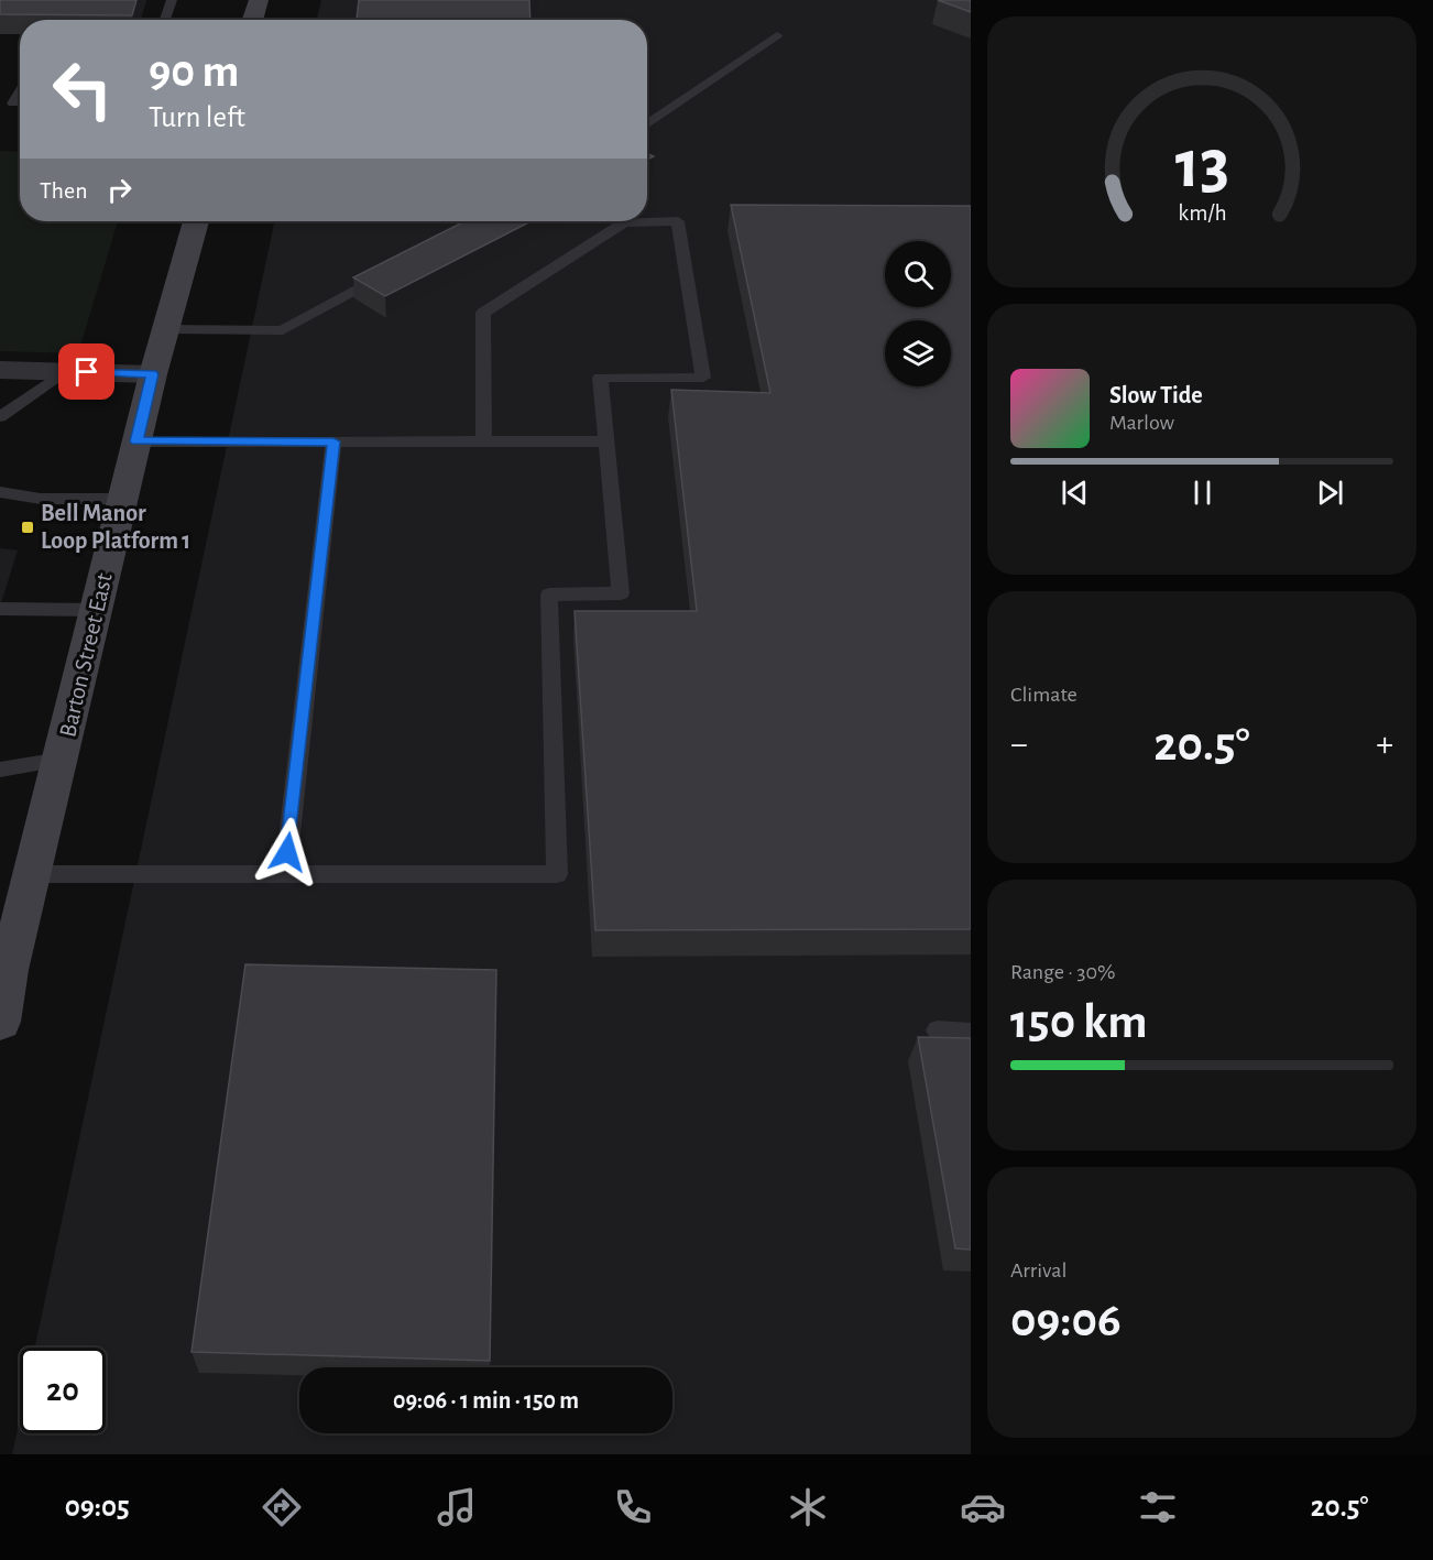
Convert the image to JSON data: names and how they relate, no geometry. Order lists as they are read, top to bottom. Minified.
{"streets":{"main road":["Barton Street East"]},"places":{"transit":["Bell Manor Loop Platform 1"]},"page":{"turn":["90 m","Turn left"],"then":"Then","song":["Slow Tide","Marlow"],"tile":["Climate",["Range · 30%","150 km"],["Arrival","09:06"]],"heat":["−","20.5°","+"],"limit":"20","trip":"09:06 · 1 min · 150 m","tabs":["09:05","20.5°"],"gauge":["13","km/h"]}}
